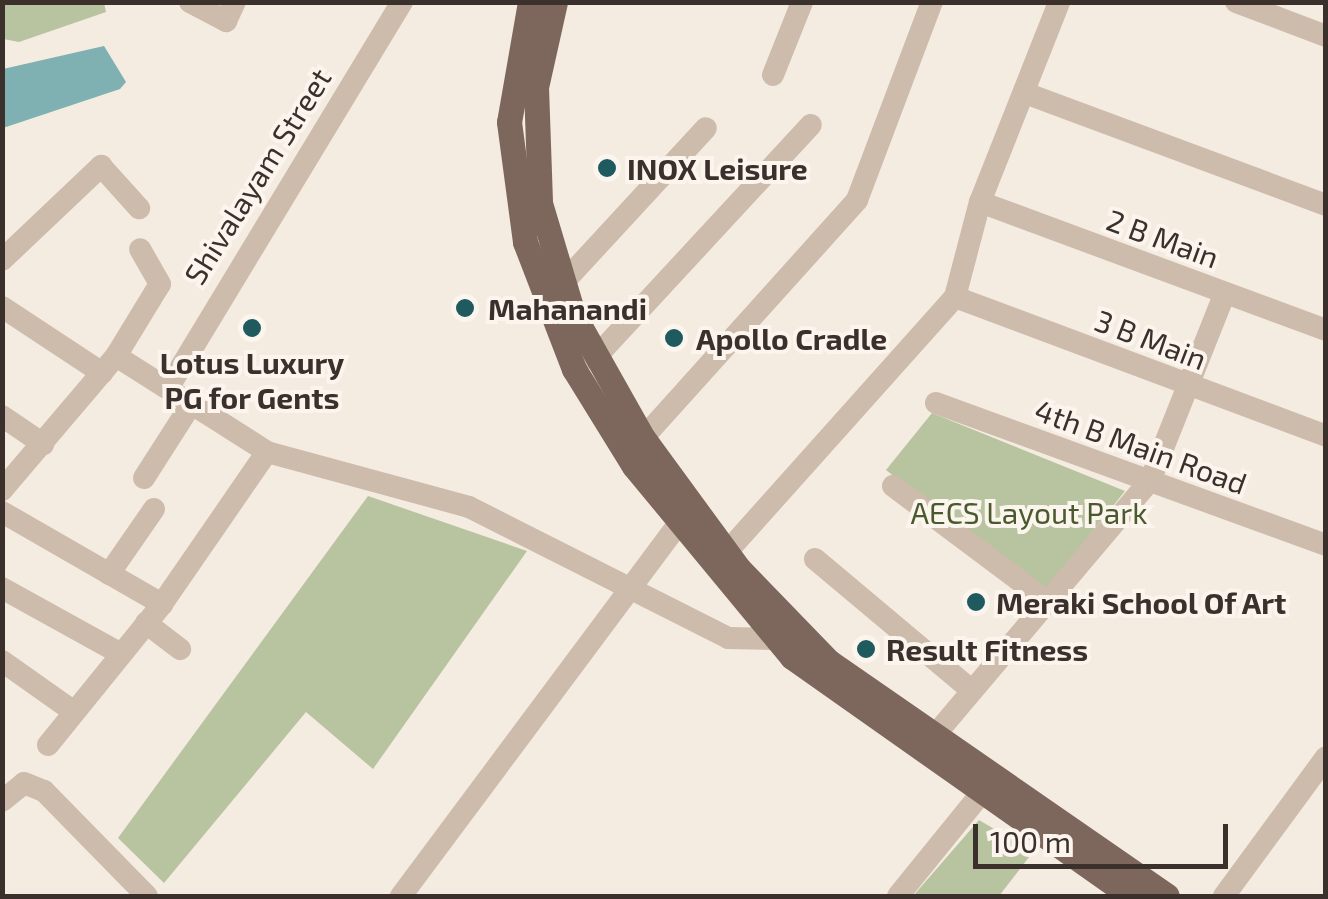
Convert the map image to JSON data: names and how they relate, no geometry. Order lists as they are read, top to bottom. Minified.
{"streets":{"street":["Shivalayam Street","2 B Main","3 B Main","4th B Main Road"]},"parks":["AECS Layout Park"],"places":["INOX Leisure","Mahanandi","Lotus Luxury PG for Gents","Apollo Cradle","Meraki School Of Art","Result Fitness"],"scale_bar":"100 m"}
